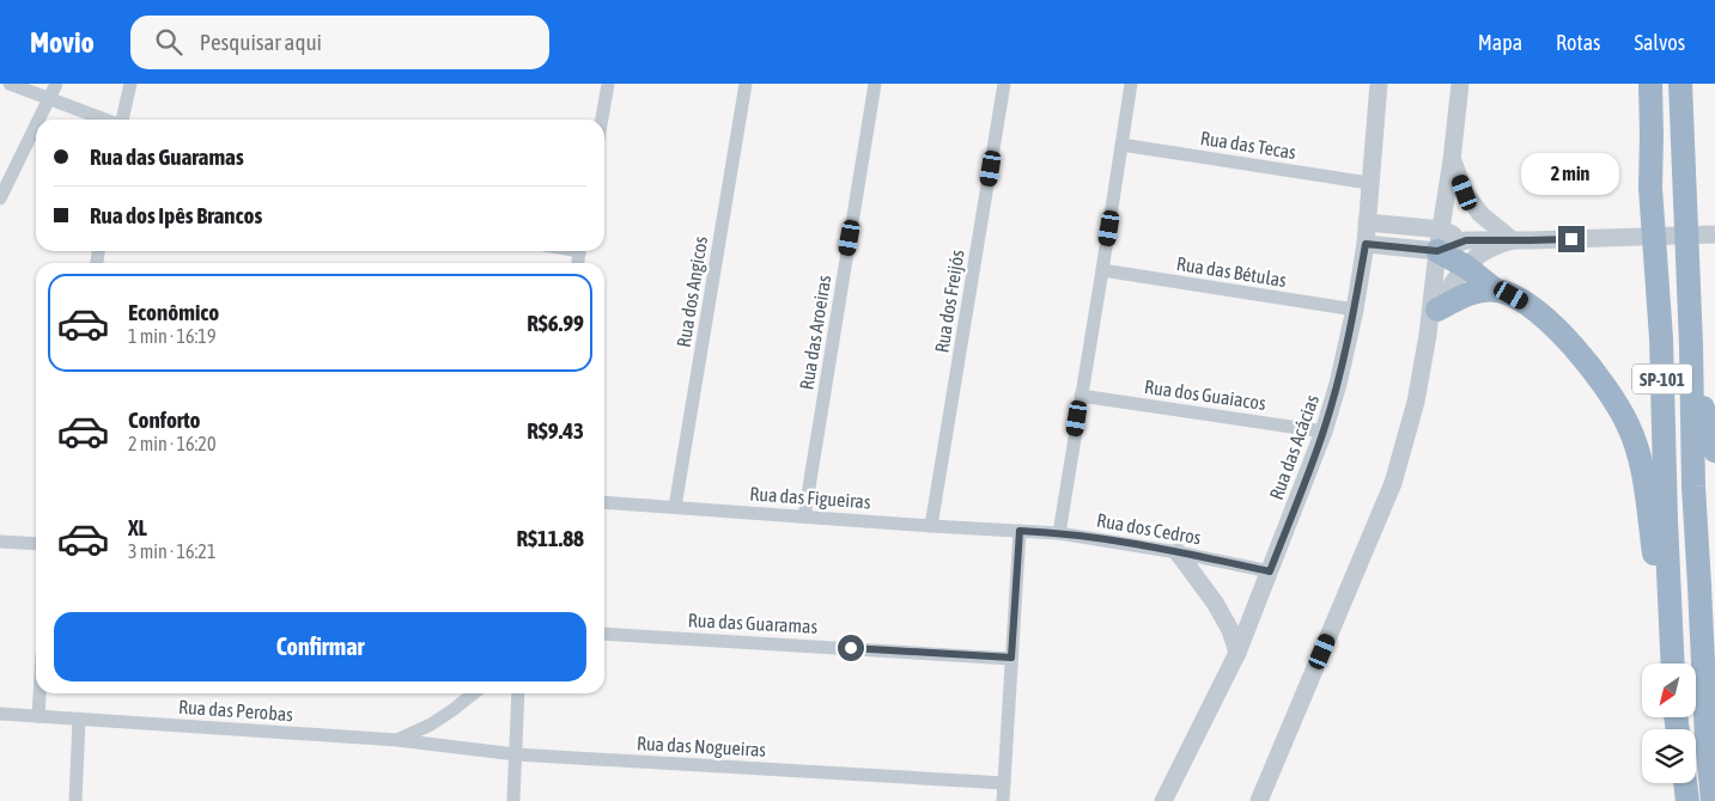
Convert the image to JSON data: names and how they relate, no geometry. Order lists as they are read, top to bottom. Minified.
{"streets":{"highway":["SP-101"],"street":["Rua das Tecas","Rua das Bétulas","Rua dos Angicos","Rua dos Freijós","Rua das Aroeiras","Rua dos Guaiacos","Rua das Acácias","Rua das Figueiras","Rua dos Cedros","Rua das Guaramas","Rua das Perobas","Rua das Nogueiras"]},"crossings":[["Rua das Tecas","Rua das Acácias"],["Rua das Bétulas","Rua das Acácias"],["Rua dos Angicos","Rua das Figueiras"],["Rua dos Freijós","Rua das Figueiras"],["Rua das Aroeiras","Rua das Figueiras"],["Rua dos Guaiacos","Rua das Acácias"],["Rua das Acácias","Rua dos Cedros"],["Rua das Figueiras","Rua dos Cedros"],["Rua das Perobas","Rua das Nogueiras"]],"north":"bottom left","page":{"header":"Movio","search":"Pesquisar aqui","nav":["Mapa","Rotas","Salvos"],"banner":["Rua das Guaramas","Rua dos Ipês Brancos"],"bubble":"2 min","list":[{"name":"Econômico","note":"1 min · 16:19","value":"R$6.99"},{"name":"Conforto","note":"2 min · 16:20","value":"R$9.43"},{"name":"XL","note":"3 min · 16:21","value":"R$11.88"}],"buttons":"Confirmar"}}
